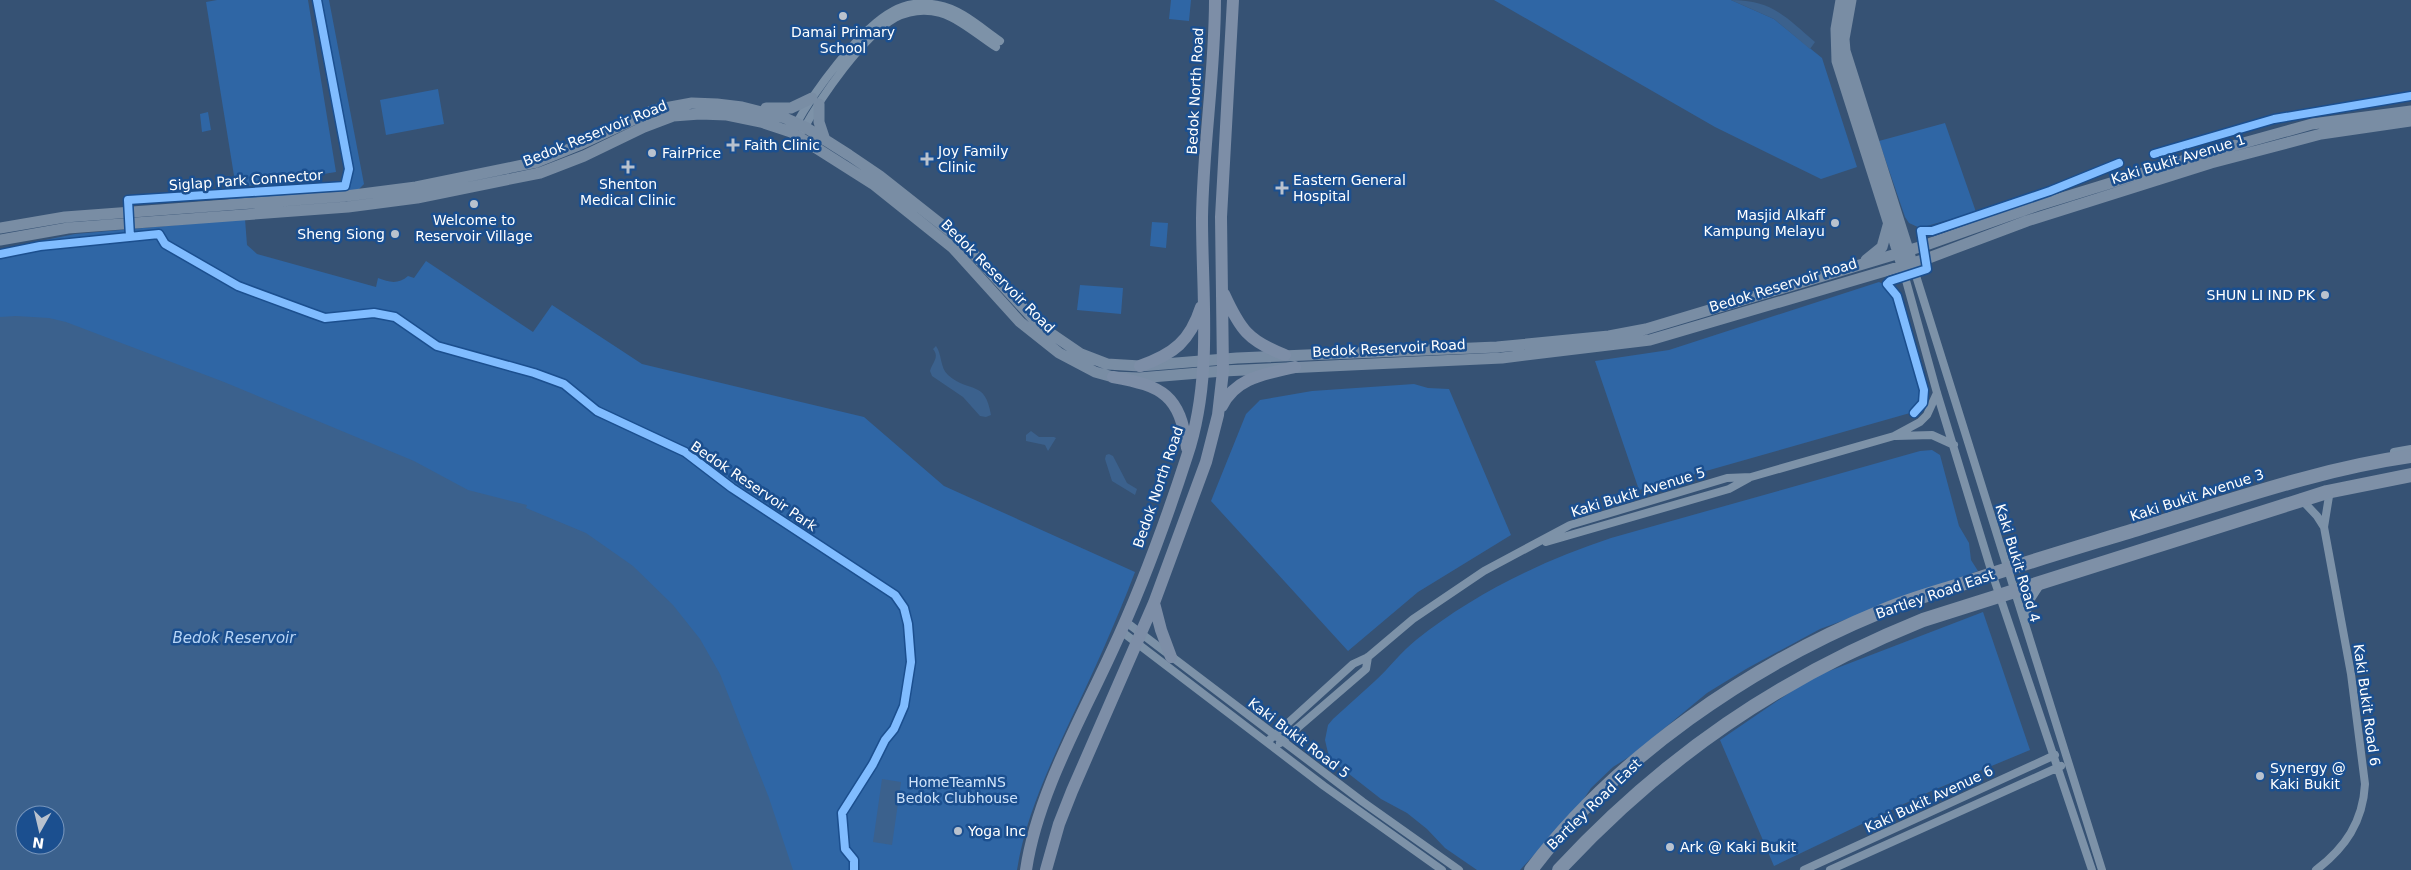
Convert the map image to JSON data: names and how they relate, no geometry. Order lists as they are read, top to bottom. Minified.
{"streets":{"highway":["Bartley Road East"],"main road":["Bedok North Road","Bedok Reservoir Road","Kaki Bukit Avenue 1"],"street":["Kaki Bukit Avenue 5","Kaki Bukit Avenue 3","Kaki Bukit Road 4","Kaki Bukit Road 6","Kaki Bukit Road 5","Kaki Bukit Avenue 6"],"cycle path":["Siglap Park Connector","Bedok Reservoir Park"]},"crossings":[["Bedok North Road","Bedok Reservoir Road"],["Bedok North Road","Kaki Bukit Road 5"],["Bedok Reservoir Road","Kaki Bukit Avenue 1"],["Bedok Reservoir Road","Kaki Bukit Road 4"],["Kaki Bukit Avenue 1","Kaki Bukit Road 4"],["Kaki Bukit Avenue 5","Kaki Bukit Road 5"],["Kaki Bukit Avenue 3","Kaki Bukit Road 4"],["Kaki Bukit Road 4","Kaki Bukit Avenue 6"]],"water":["Bedok Reservoir"],"parks":["HomeTeamNS Bedok Clubhouse"],"places":{"other":["Damai Primary School","FairPrice","Welcome to Reservoir Village","Masjid Alkaff Kampung Melayu","Sheng Siong","SHUN LI IND PK","Synergy @ Kaki Bukit","Yoga Inc","Ark @ Kaki Bukit"],"health":["Faith Clinic","Joy Family Clinic","Shenton Medical Clinic","Eastern General Hospital"]},"north":"bottom"}
